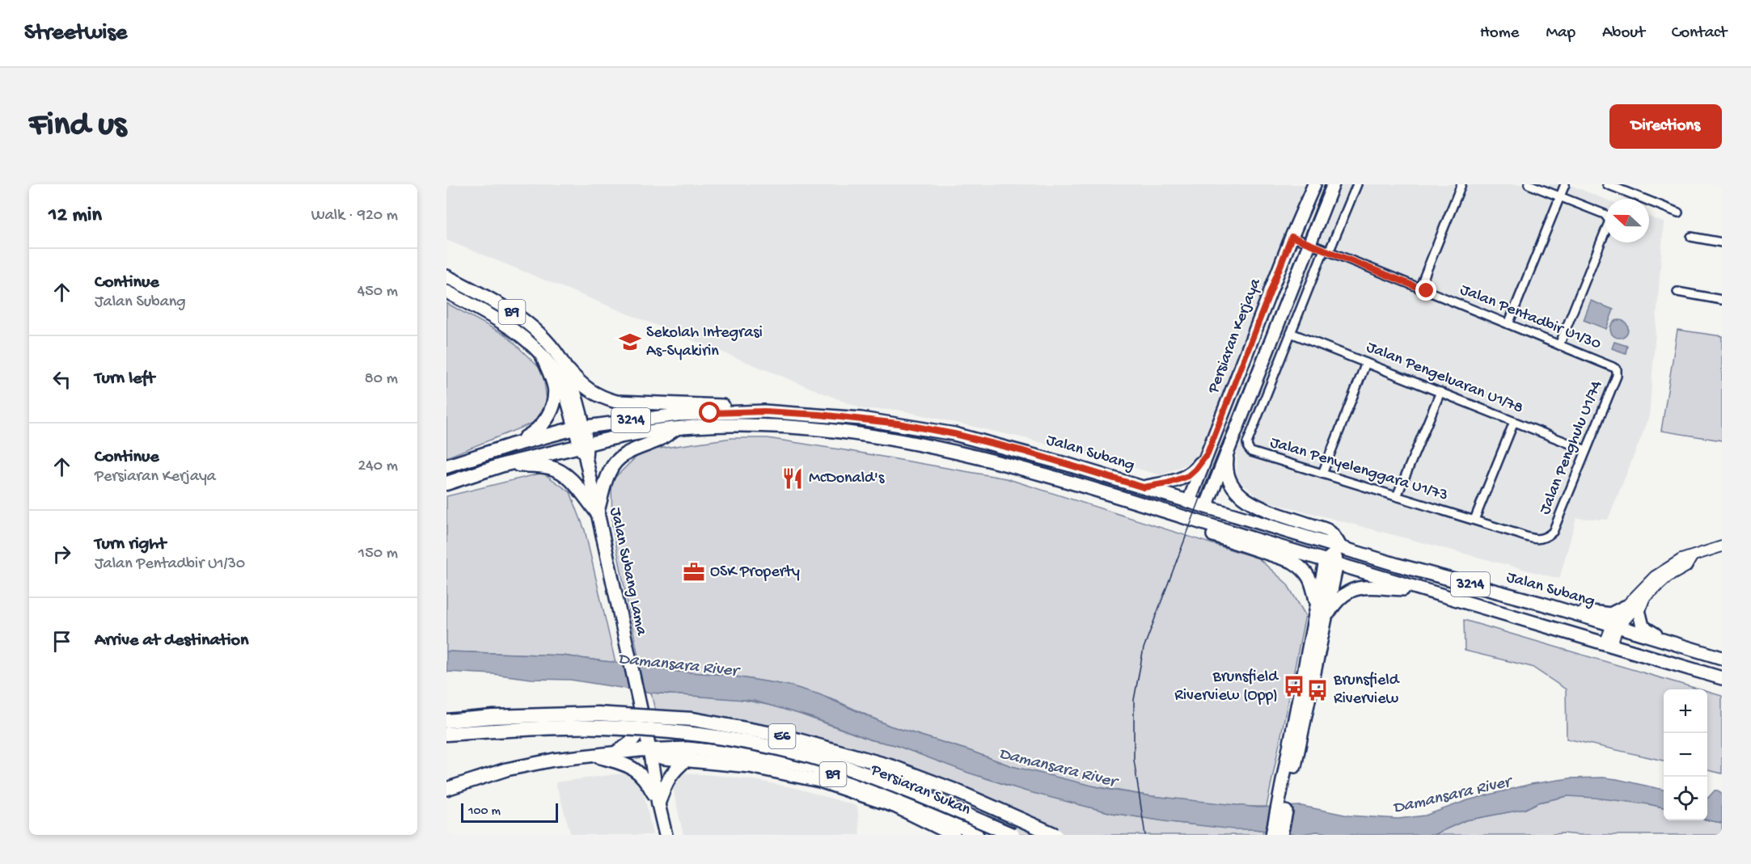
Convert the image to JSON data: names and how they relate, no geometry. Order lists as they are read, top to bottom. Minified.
{"streets":{"highway":["E6"],"main road":["B9","Persiaran Kerjaya","3214","Jalan Subang","Jalan Subang Lama","Persiaran Sukan"],"street":["Jalan Pentadbir U1/30","Jalan Pengeluaran U1/78","Jalan Penghulu U1/74","Jalan Penyelenggara U1/73"]},"crossings":[["B9","3214"],["B9","Jalan Subang"],["B9","Jalan Subang Lama"],["Jalan Pentadbir U1/30","Persiaran Kerjaya"],["Jalan Pentadbir U1/30","Jalan Penghulu U1/74"],["Jalan Pentadbir U1/30","Jalan Penyelenggara U1/73"],["Persiaran Kerjaya","Jalan Subang"],["Jalan Pengeluaran U1/78","Jalan Penghulu U1/74"],["Jalan Pengeluaran U1/78","Jalan Penyelenggara U1/73"],["3214","Jalan Subang"],["3214","Jalan Subang Lama"],["Jalan Penghulu U1/74","Jalan Penyelenggara U1/73"],["Jalan Subang Lama","Persiaran Sukan"]],"water":["Damansara River"],"places":{"school or university":["Sekolah Integrasi As-Syakirin"],"restaurant":["McDonald's"],"office":["OSK Property"],"bus stop":["Brunsfield Riverview (Opp)","Brunsfield Riverview"]},"scale_bar":"100 m","north":"left","page":{"header":"Streetwise","nav":["Home","Map","About","Contact"],"buttons":"Directions","title":"Find us","heading":["12 min","Walk · 920 m"],"list":[["Continue","Jalan Subang","450 m"],["Turn left","80 m"],["Continue","Persiaran Kerjaya","240 m"],["Turn right","Jalan Pentadbir U1/30","150 m"],"Arrive at destination"],"map_buttons":["+","−"],"scale":"100 m"}}
